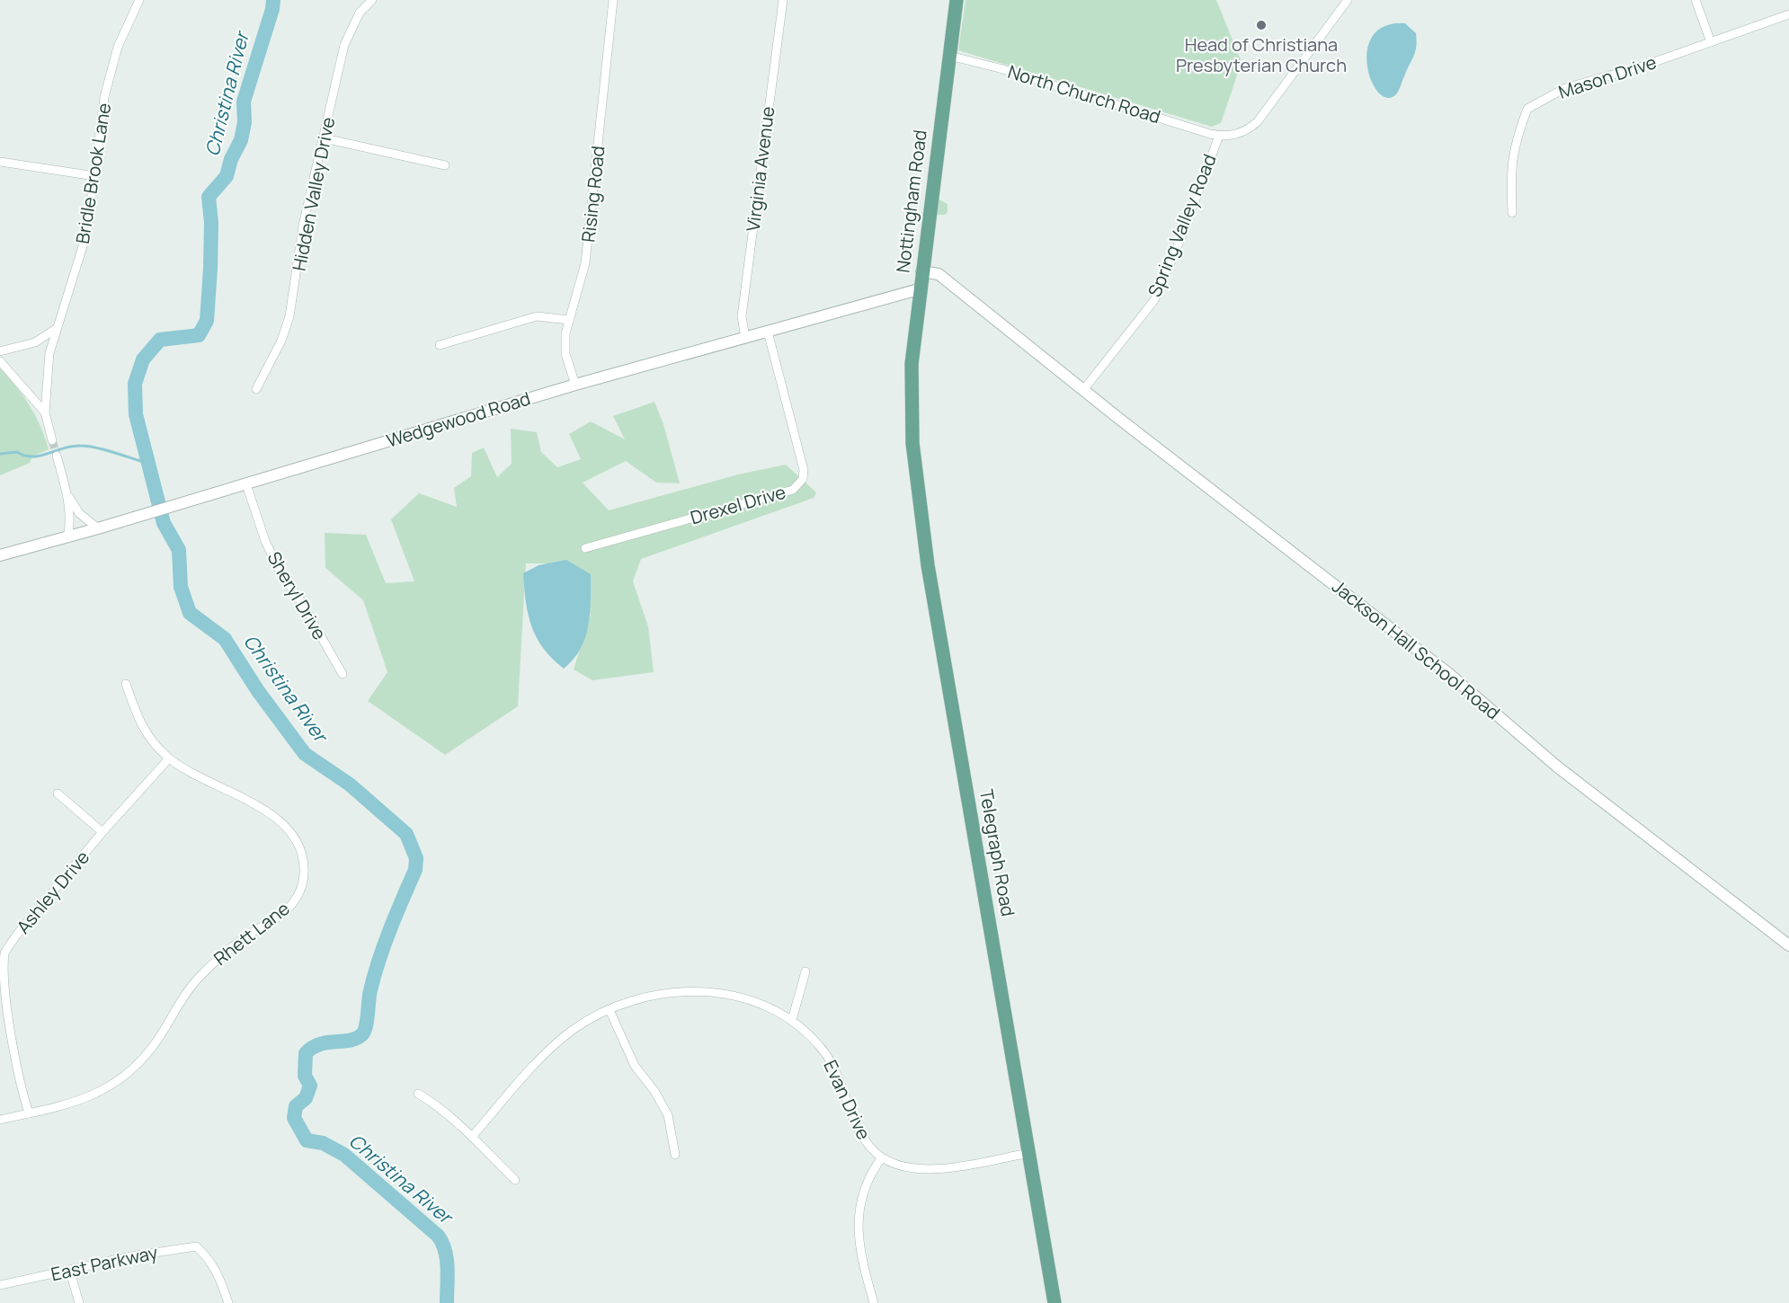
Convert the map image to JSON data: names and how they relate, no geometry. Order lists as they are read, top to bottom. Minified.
{"streets":{"main road":["Nottingham Road","Telegraph Road"],"street":["Mason Drive","North Church Road","Virginia Avenue","Bridle Brook Lane","Hidden Valley Drive","Rising Road","Spring Valley Road","Wedgewood Road","Drexel Drive","Sheryl Drive","Jackson Hall School Road","Ashley Drive","Rhett Lane","Evan Drive","East Parkway"]},"crossings":[["North Church Road","Nottingham Road"],["North Church Road","Spring Valley Road"],["Virginia Avenue","Wedgewood Road"],["Rising Road","Wedgewood Road"],["Nottingham Road","Wedgewood Road"],["Nottingham Road","Jackson Hall School Road"],["Nottingham Road","Telegraph Road"],["Spring Valley Road","Jackson Hall School Road"],["Wedgewood Road","Drexel Drive"],["Wedgewood Road","Sheryl Drive"],["Telegraph Road","Evan Drive"],["Ashley Drive","Rhett Lane"]],"water":["Christina River"],"places":["Head of Christiana Presbyterian Church"]}
